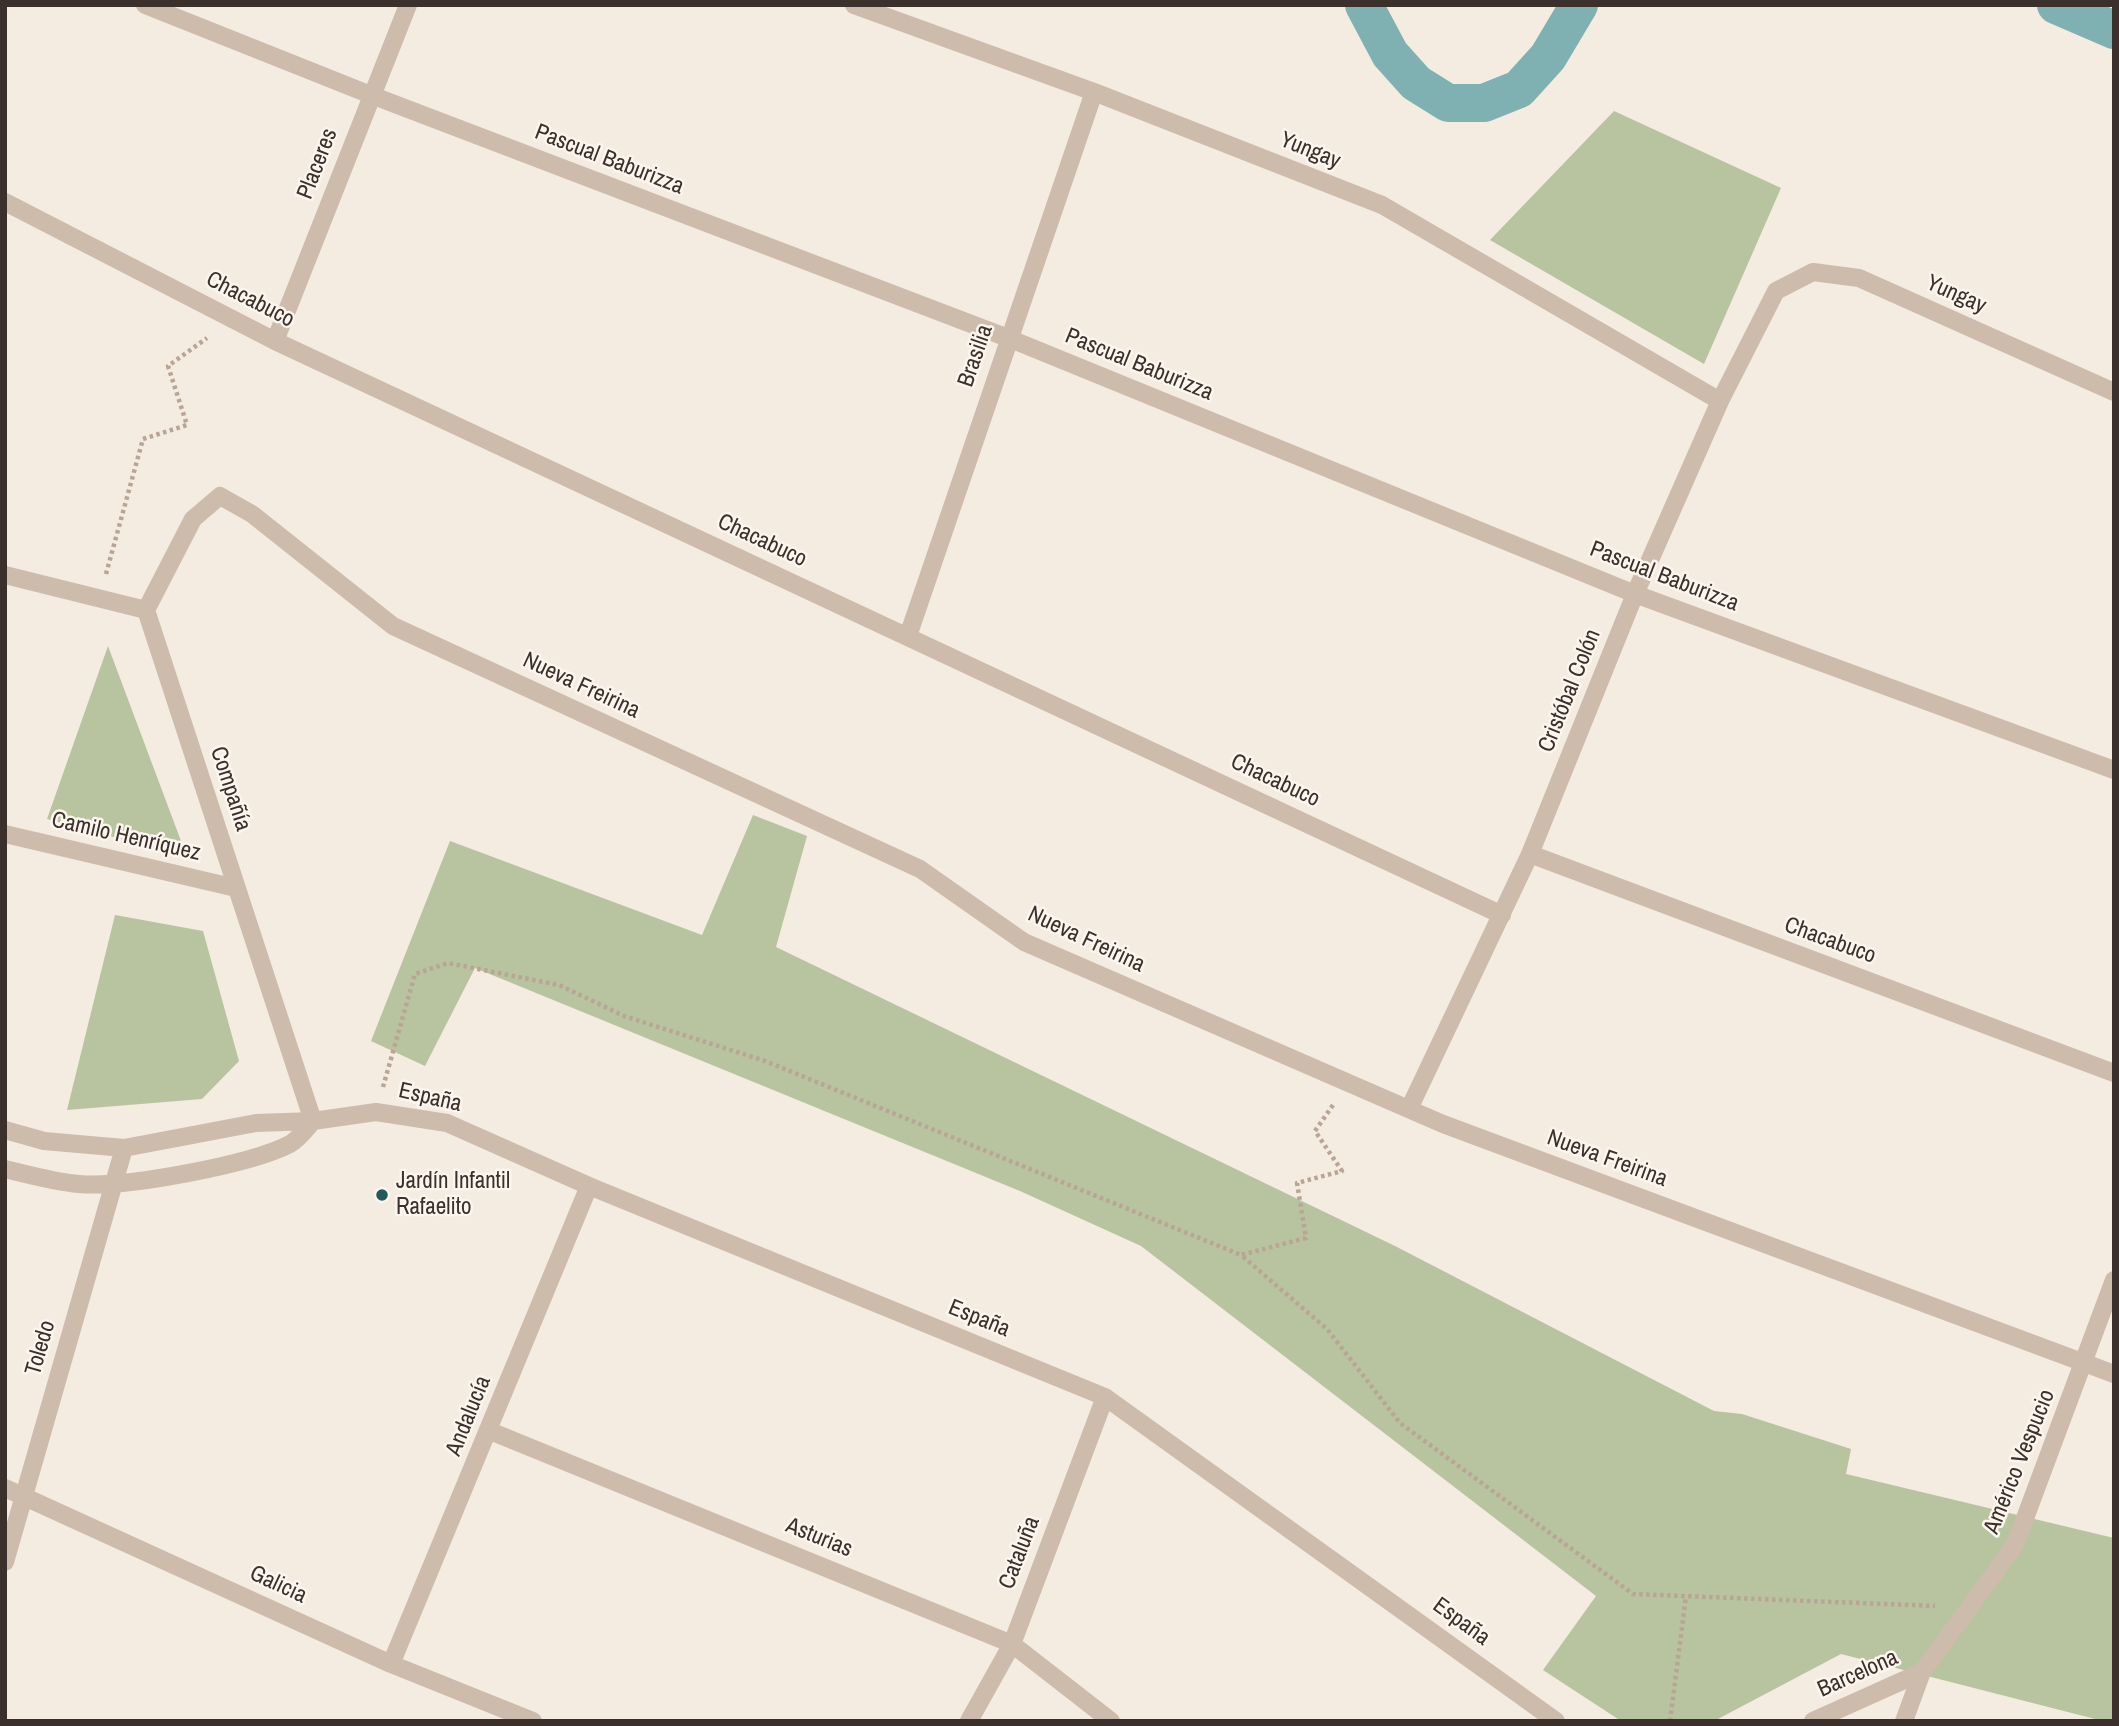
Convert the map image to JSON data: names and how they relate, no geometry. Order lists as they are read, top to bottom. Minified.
{"streets":{"street":["Yungay","Pascual Baburizza","Placeres","Chacabuco","Brasilia","Nueva Freirina","Cristóbal Colón","Compañía","Camilo Henríquez","España","Toledo","Andalucía","Américo Vespucio","Asturias","Cataluña","Galicia","Barcelona"]},"crossings":[["Yungay","Brasilia"],["Yungay","Cristóbal Colón"],["Pascual Baburizza","Placeres"],["Pascual Baburizza","Brasilia"],["Pascual Baburizza","Cristóbal Colón"],["Placeres","Chacabuco"],["Chacabuco","Brasilia"],["Chacabuco","Cristóbal Colón"],["Nueva Freirina","Cristóbal Colón"],["Nueva Freirina","Compañía"],["Nueva Freirina","Américo Vespucio"],["Compañía","Camilo Henríquez"],["Compañía","España"],["España","Toledo"],["España","Andalucía"],["España","Cataluña"],["Toledo","Galicia"],["Andalucía","Asturias"],["Andalucía","Galicia"],["Américo Vespucio","Barcelona"],["Asturias","Cataluña"]],"places":["Jardín Infantil Rafaelito"]}
